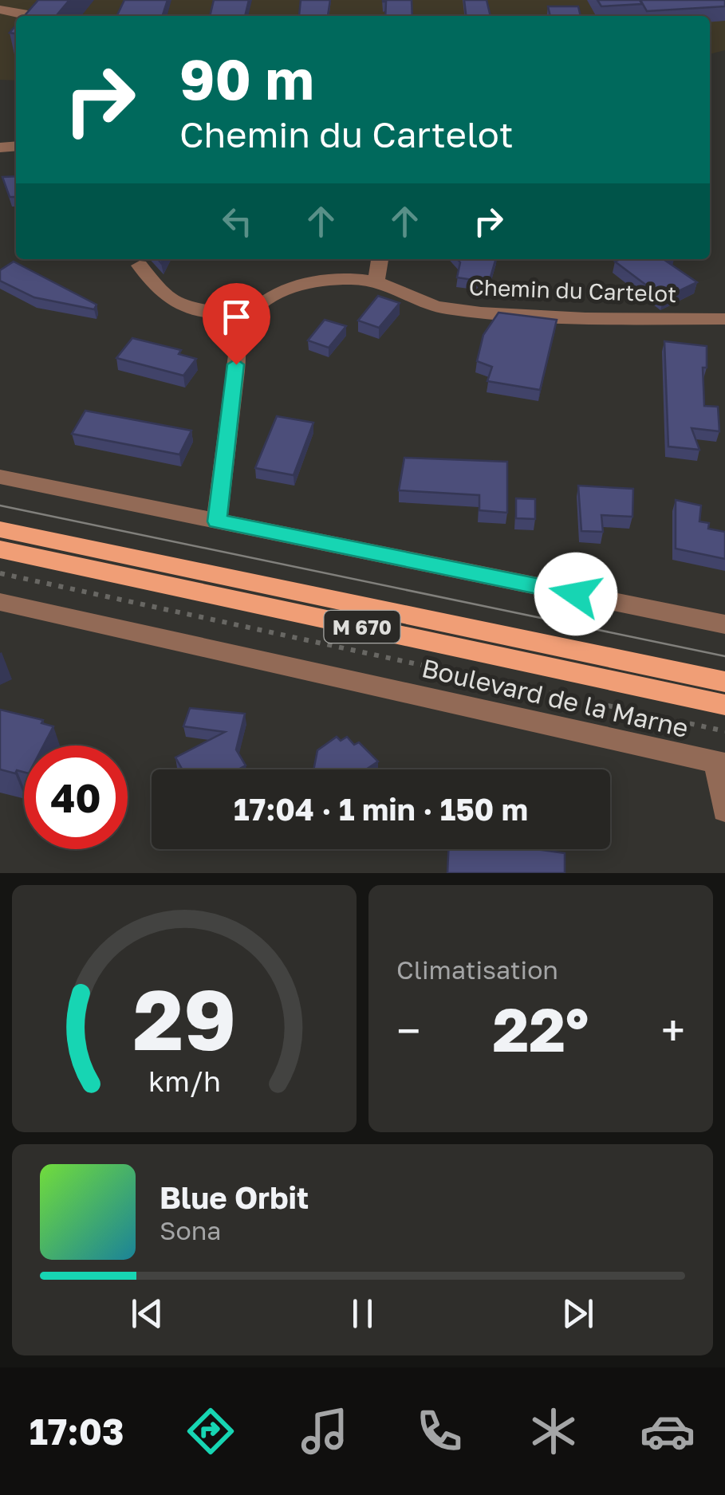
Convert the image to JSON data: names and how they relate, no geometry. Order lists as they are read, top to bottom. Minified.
{"streets":{"main road":["M 670","Boulevard de la Marne"],"street":["Chemin du Cartelot"]},"page":{"turn":["90 m","Chemin du Cartelot"],"limit":"40","trip":"17:04 · 1 min · 150 m","tile":"Climatisation","heat":["−","22°","+"],"song":["Blue Orbit","Sona"],"tabs":"17:03","gauge":["29","km/h"]}}
